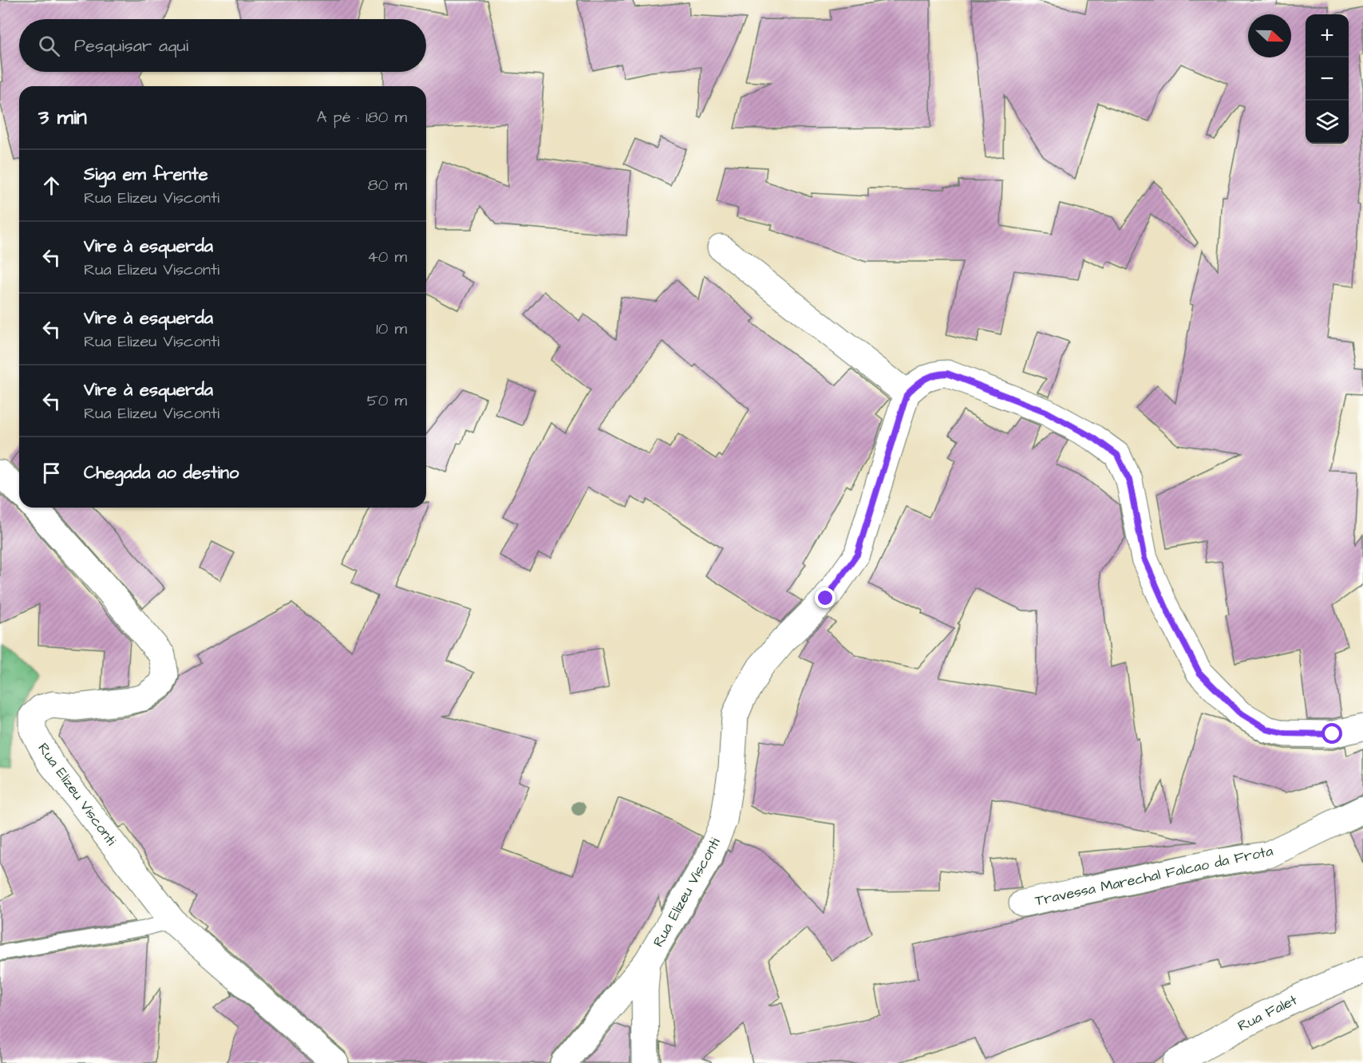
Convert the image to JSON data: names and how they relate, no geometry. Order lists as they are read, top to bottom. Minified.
{"streets":{"street":["Rua Elizeu Visconti","Travessa Marechal Falcao da Frota","Rua Falet"]},"north":"right","page":{"map_buttons":["+","−"],"search":"Pesquisar aqui","heading":["3 min","A pé · 180 m"],"list":[["Siga em frente","Rua Elizeu Visconti","80 m"],["Vire à esquerda","Rua Elizeu Visconti","40 m"],["Vire à esquerda","Rua Elizeu Visconti","10 m"],["Vire à esquerda","Rua Elizeu Visconti","50 m"],"Chegada ao destino"]}}
